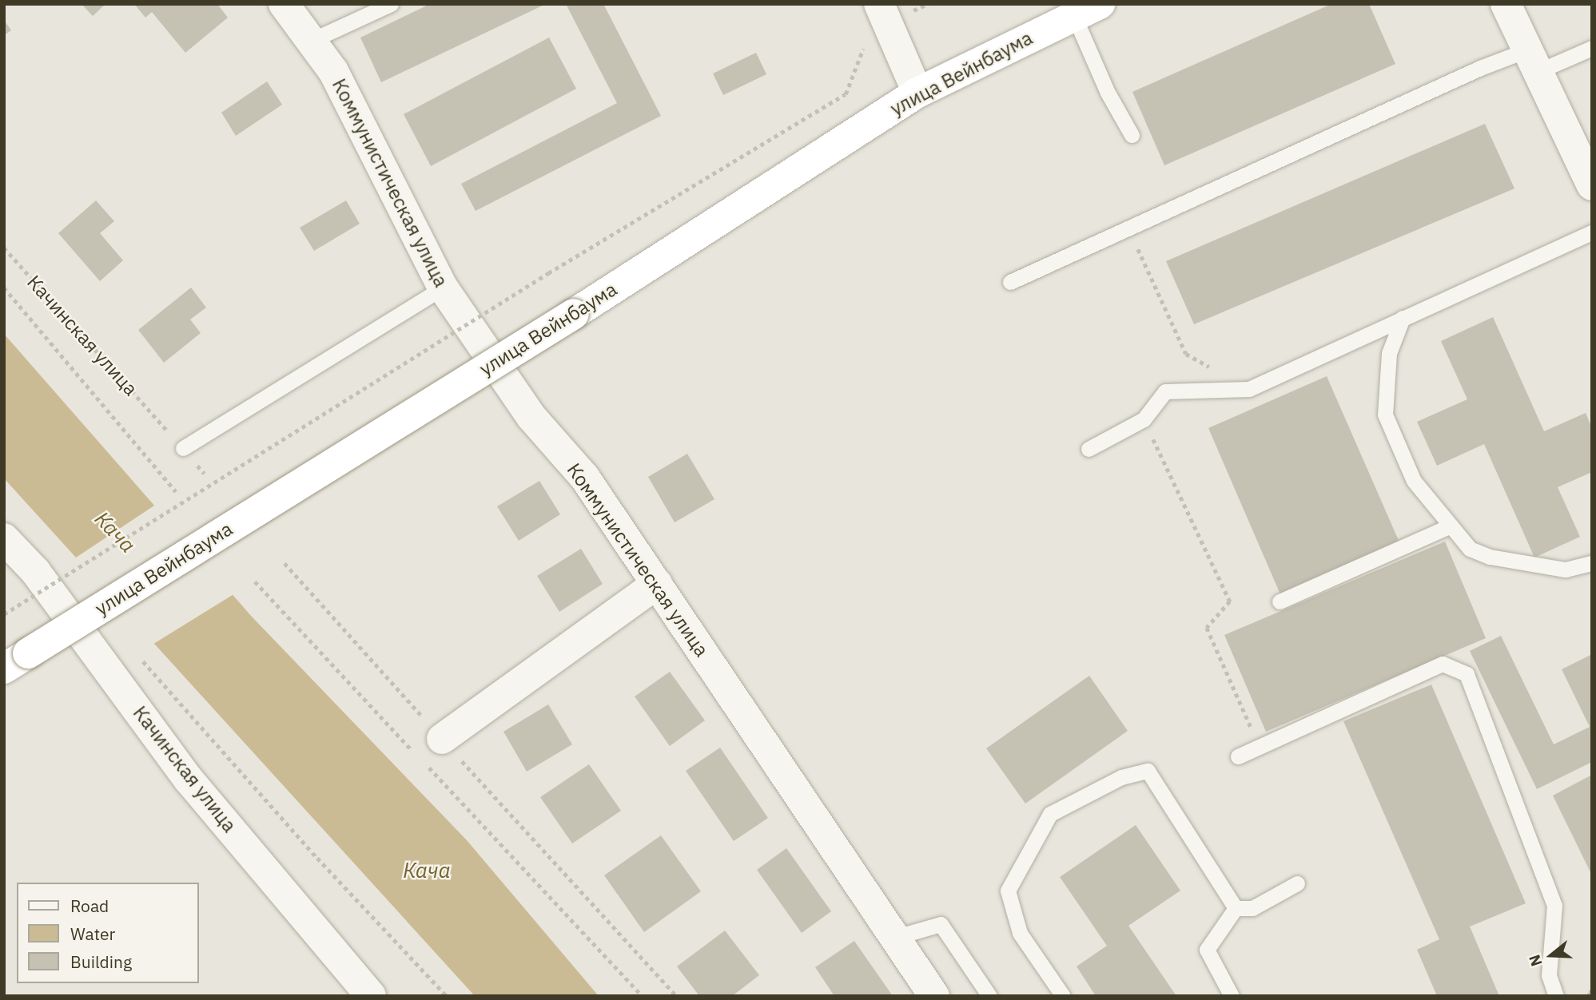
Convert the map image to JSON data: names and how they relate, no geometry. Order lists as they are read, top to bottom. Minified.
{"streets":{"highway":["улица Вейнбаума"],"street":["Коммунистическая улица","Качинская улица"]},"water":["Кача"],"legend":["Road","Water","Building"],"north":"left"}
